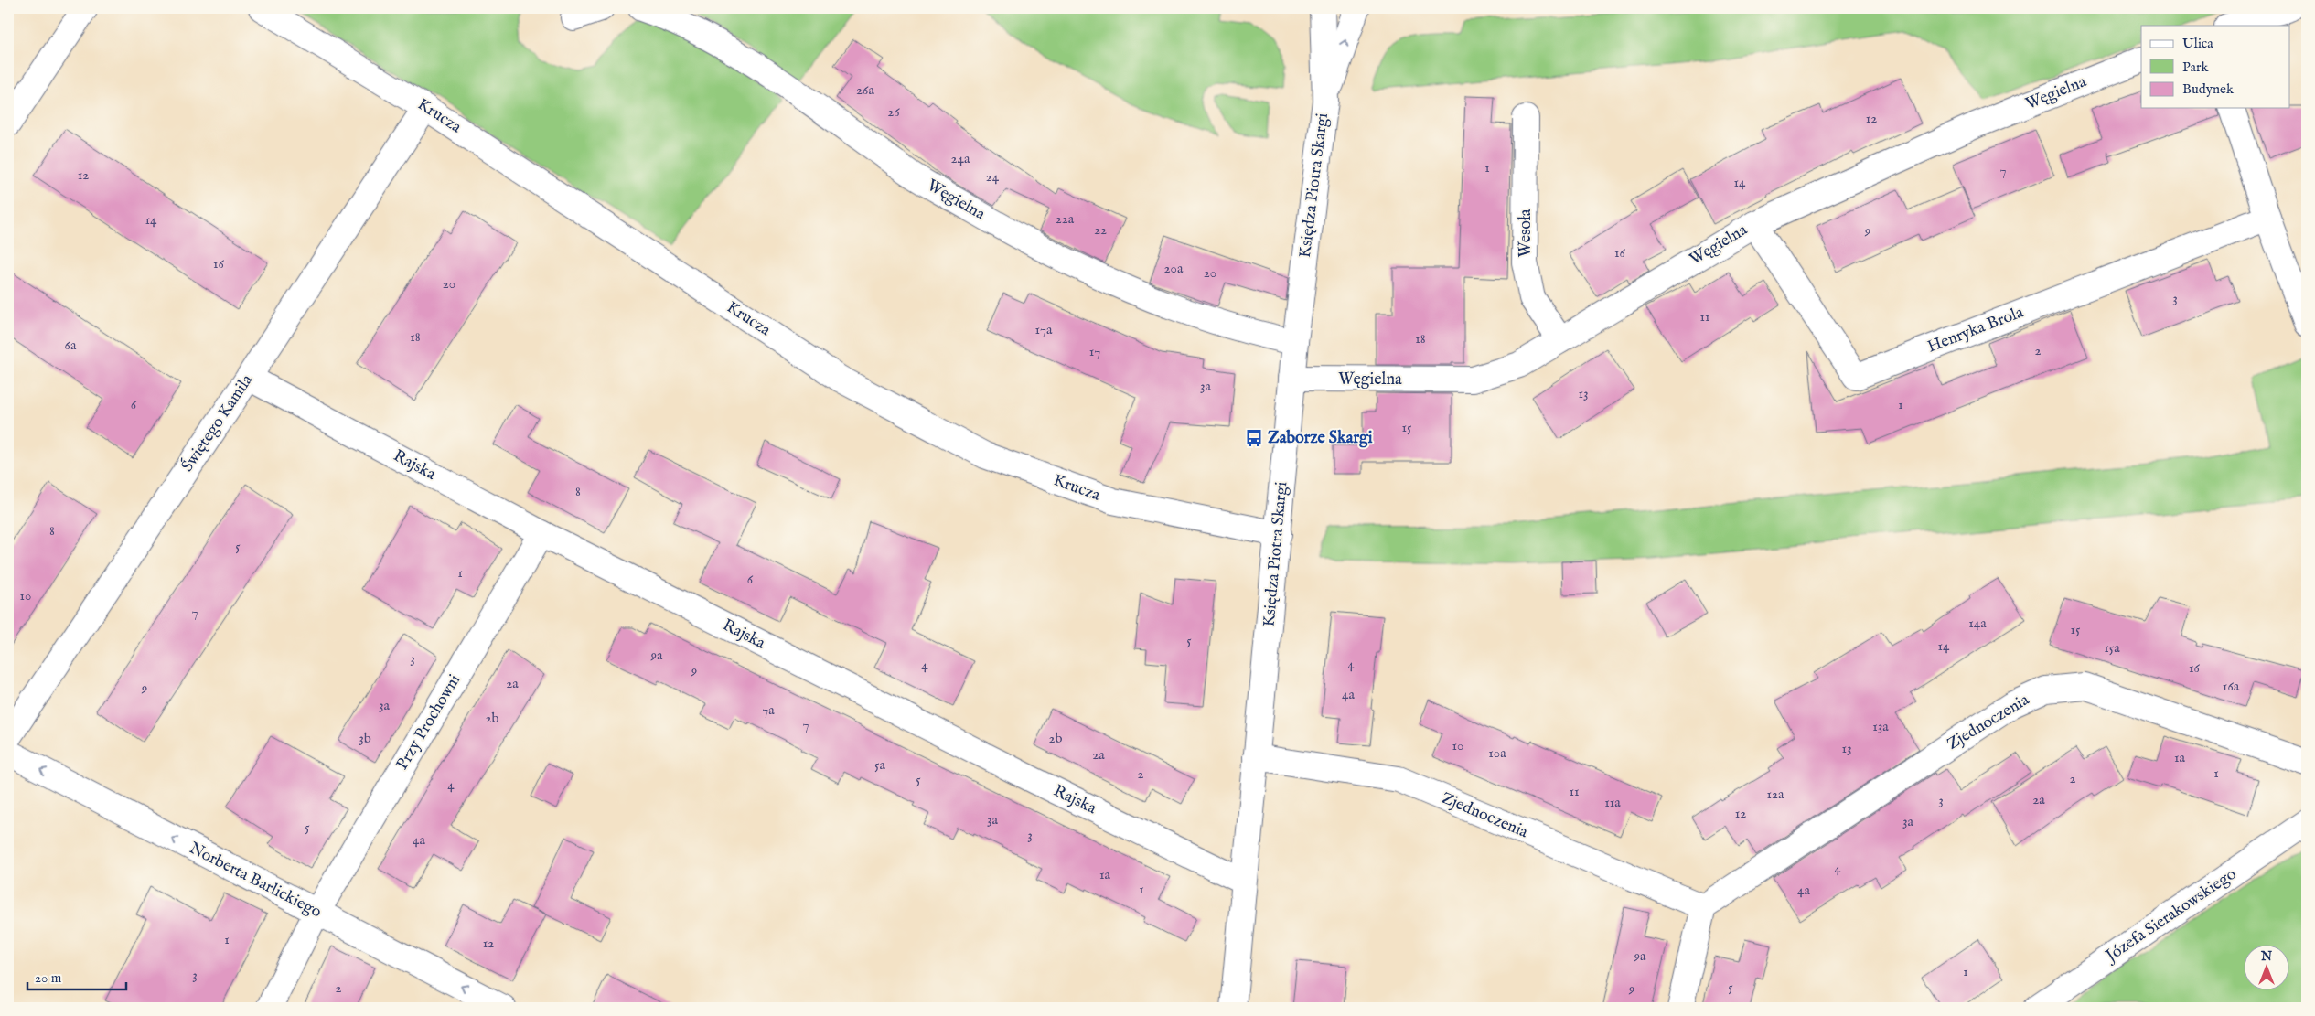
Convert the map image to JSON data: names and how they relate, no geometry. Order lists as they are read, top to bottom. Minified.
{"streets":{"street":["Węgielna","Krucza","Księdza Piotra Skargi","Wesoła","Henryka Brola","Świętego Kamila","Rajska","Przy Prochowni","Zjednoczenia","Norberta Barlickiego","Józefa Sierakowskiego"]},"crossings":[["Węgielna","Księdza Piotra Skargi"],["Węgielna","Wesoła"],["Węgielna","Henryka Brola"],["Krucza","Księdza Piotra Skargi"],["Krucza","Świętego Kamila"],["Księdza Piotra Skargi","Rajska"],["Księdza Piotra Skargi","Zjednoczenia"],["Świętego Kamila","Rajska"],["Rajska","Przy Prochowni"],["Przy Prochowni","Norberta Barlickiego"]],"one_way":["Norberta Barlickiego"],"places":{"bus stop":["Zaborze Skargi"]},"house_numbers":["26a","26","12","24a","1","7","12","24","14","22a","14","22","9","16","16","20a","20","20","3","11","17a","18","18","6a","2","17","3a","13","6","1","15","8","8","5","1","6","10","7","14a","15","5","14","15a","9a","3","4","4","16","9","2a","16a","9","4a","3a","7a","2b","7","13a","3b","2b","10","13","10a","2a","1a","5a","1","2","2","5","4","11","12a","2a","3","11a","12","3a","3a","5","3","4a","4","1a","1","4a","1","12","9a","1","3","5","2","9"],"legend":["Ulica","Park","Budynek"],"scale_bar":"20 m","north":"top"}
